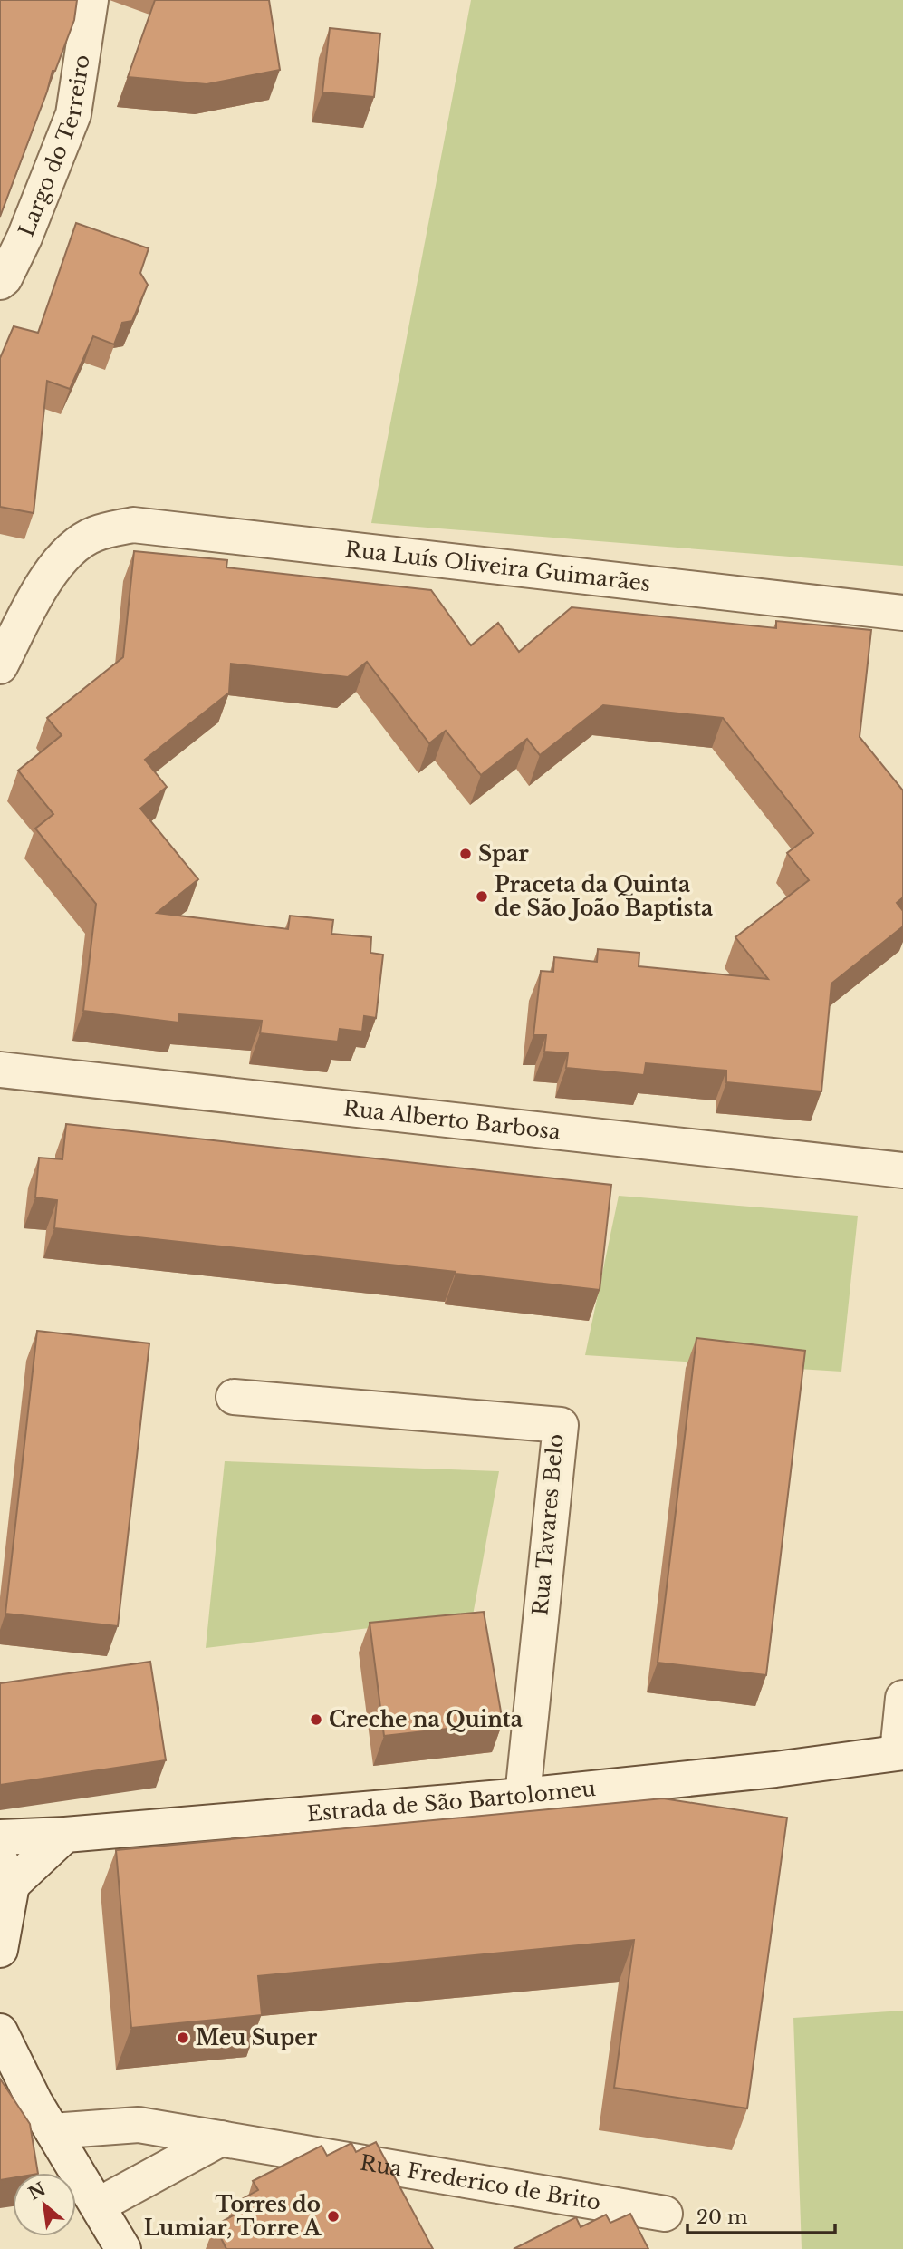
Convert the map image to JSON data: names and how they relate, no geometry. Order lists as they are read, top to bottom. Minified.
{"streets":{"street":["Largo do Terreiro","Rua Luís Oliveira Guimarães","Rua Alberto Barbosa","Rua Tavares Belo","Estrada de São Bartolomeu","Rua Frederico de Brito"]},"crossings":[["Rua Tavares Belo","Estrada de São Bartolomeu"]],"places":["Spar","Praceta da Quinta de São João Baptista","Creche na Quinta","Meu Super","Torres do Lumiar, Torre A"],"scale_bar":"20 m","north":"top left"}
